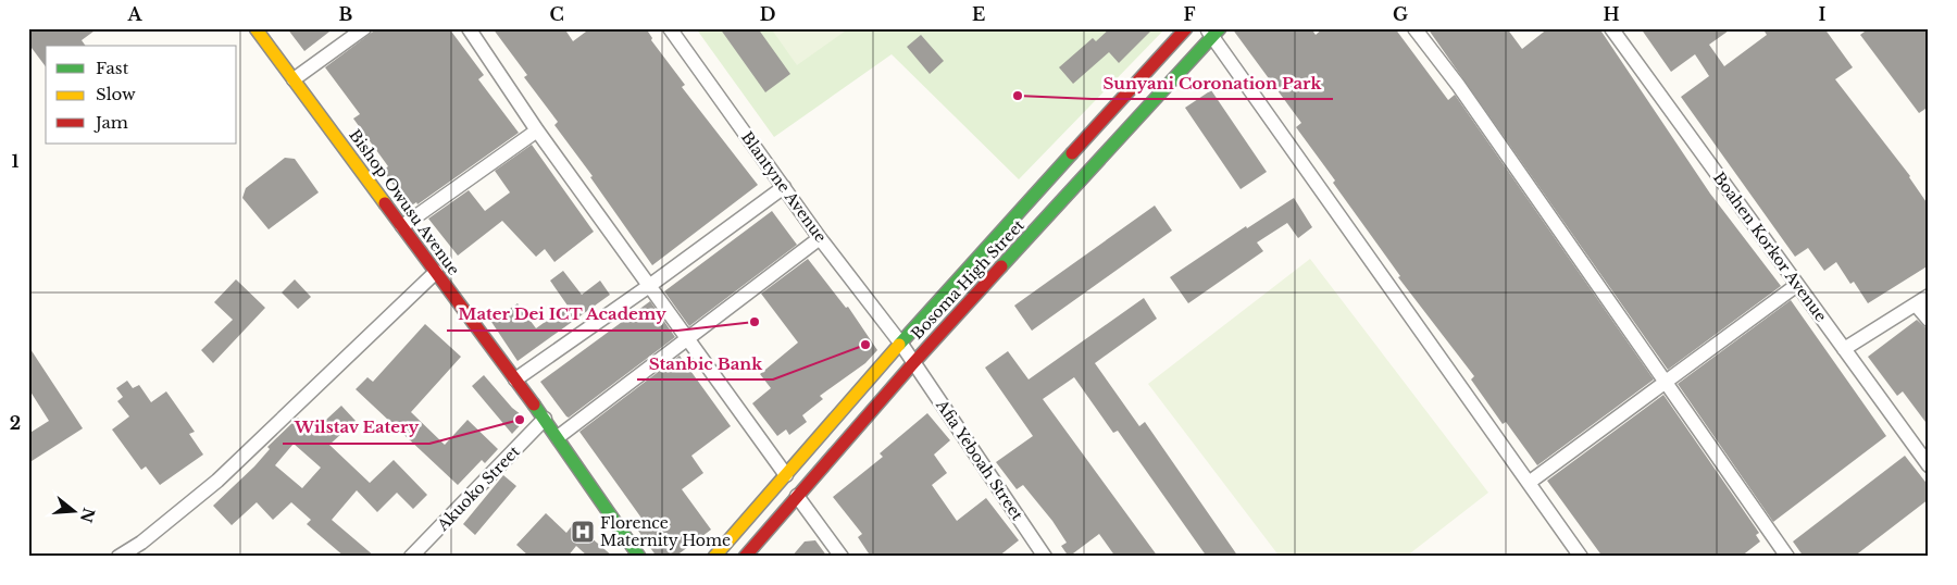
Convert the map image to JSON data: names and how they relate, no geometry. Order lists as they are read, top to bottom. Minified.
{"streets":{"street":["Blantyne Avenue","Bishop Owusu Avenue","Boahen Korkor Avenue","Bosoma High Street","Afia Yeboah Street","Akuoko Street"]},"crossings":[["Blantyne Avenue","Bosoma High Street"],["Blantyne Avenue","Afia Yeboah Street"],["Bishop Owusu Avenue","Akuoko Street"],["Bosoma High Street","Afia Yeboah Street"]],"places":{"other":["Sunyani Coronation Park","Mater Dei ICT Academy","Stanbic Bank","Wilstav Eatery"],"hospital":["Florence Maternity Home"]},"legend":["Fast","Slow","Jam"],"north":"right","grid":{"columns":["A","B","C","D","E","F","G","H","I"],"rows":["1","2"]}}
